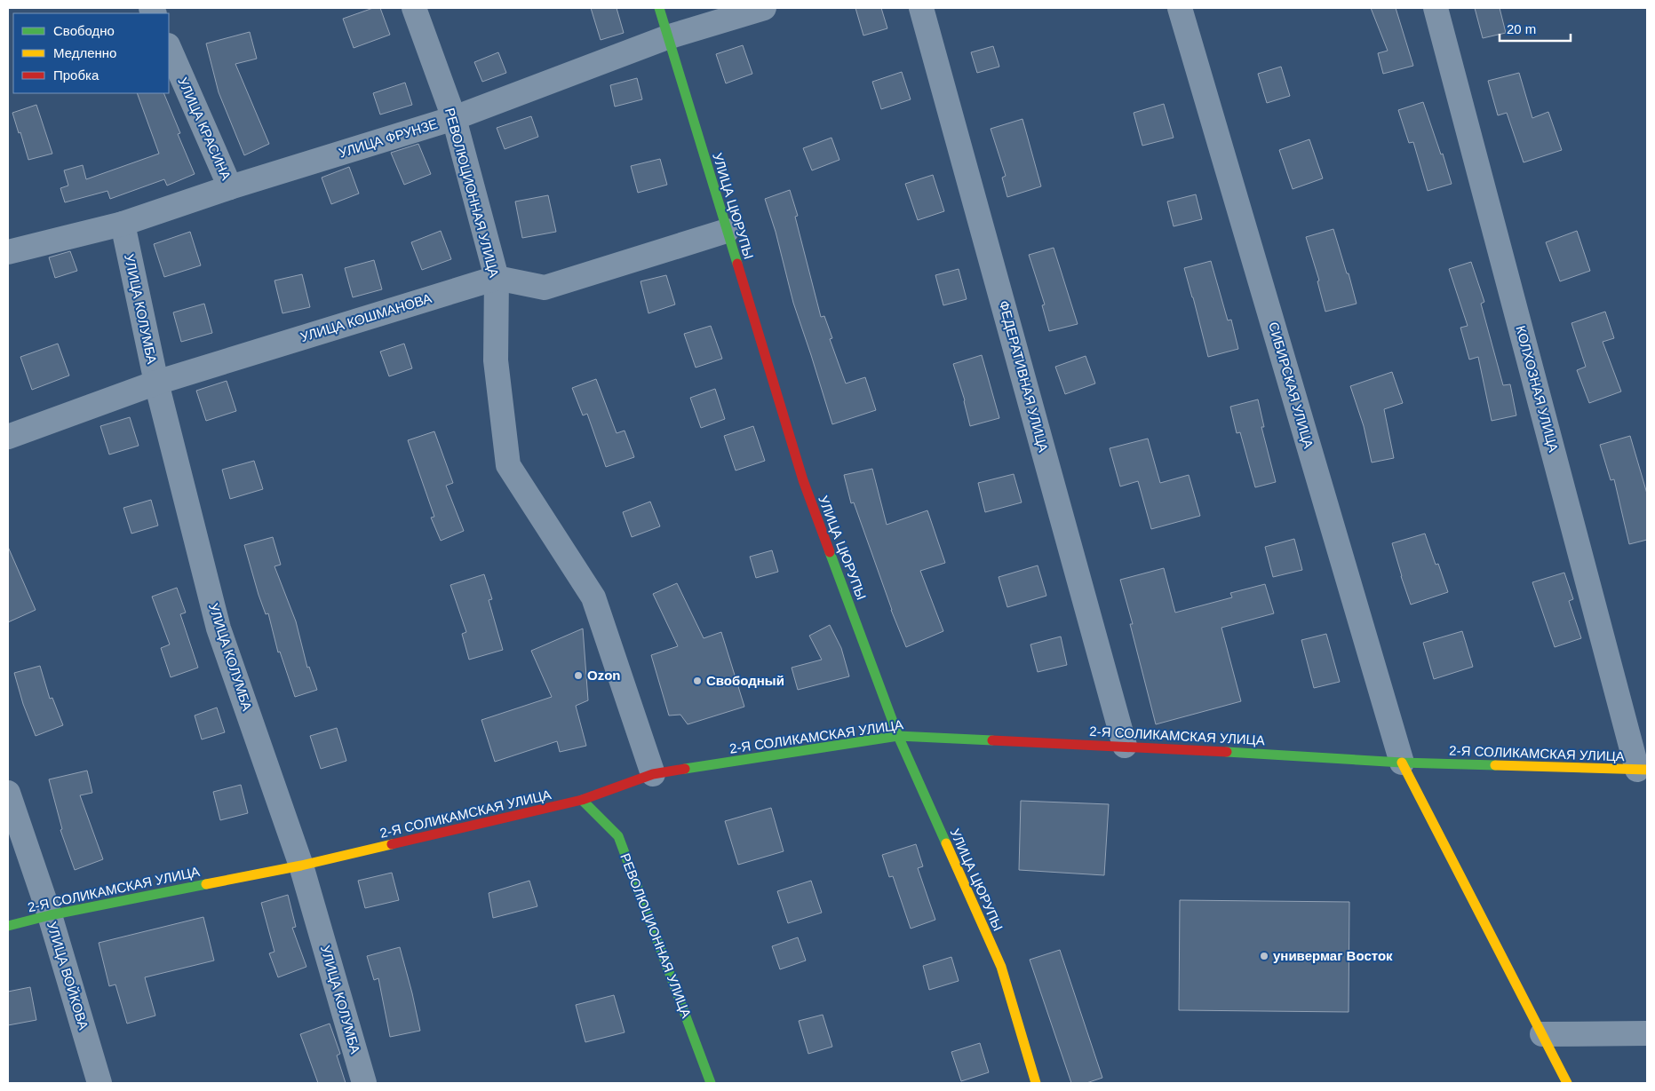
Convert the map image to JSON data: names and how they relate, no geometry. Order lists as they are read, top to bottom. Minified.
{"streets":{"main road":["РЕВОЛЮЦИОННАЯ УЛИЦА","УЛИЦА ЦЮРУПЫ","2-Я СОЛИКАМСКАЯ УЛИЦА"],"street":["УЛИЦА КРАСИНА","УЛИЦА ФРУНЗЕ","УЛИЦА КОЛУМБА","УЛИЦА КОШМАНОВА","ФЕДЕРАТИВНАЯ УЛИЦА","СИБИРСКАЯ УЛИЦА","КОЛХОЗНАЯ УЛИЦА","УЛИЦА ВОЙКОВА"]},"crossings":[["УЛИЦА КРАСИНА","УЛИЦА ФРУНЗЕ"],["УЛИЦА ФРУНЗЕ","РЕВОЛЮЦИОННАЯ УЛИЦА"],["УЛИЦА ФРУНЗЕ","УЛИЦА ЦЮРУПЫ"],["УЛИЦА ФРУНЗЕ","УЛИЦА КОЛУМБА"],["РЕВОЛЮЦИОННАЯ УЛИЦА","УЛИЦА КОШМАНОВА"],["РЕВОЛЮЦИОННАЯ УЛИЦА","2-Я СОЛИКАМСКАЯ УЛИЦА"],["УЛИЦА ЦЮРУПЫ","УЛИЦА КОШМАНОВА"],["УЛИЦА ЦЮРУПЫ","2-Я СОЛИКАМСКАЯ УЛИЦА"],["УЛИЦА КОЛУМБА","УЛИЦА КОШМАНОВА"],["УЛИЦА КОЛУМБА","2-Я СОЛИКАМСКАЯ УЛИЦА"],["ФЕДЕРАТИВНАЯ УЛИЦА","2-Я СОЛИКАМСКАЯ УЛИЦА"],["СИБИРСКАЯ УЛИЦА","2-Я СОЛИКАМСКАЯ УЛИЦА"],["КОЛХОЗНАЯ УЛИЦА","2-Я СОЛИКАМСКАЯ УЛИЦА"],["2-Я СОЛИКАМСКАЯ УЛИЦА","УЛИЦА ВОЙКОВА"]],"places":["Ozon","Свободный","универмаг Восток"],"legend":["Свободно","Медленно","Пробка"],"scale_bar":"20 m"}
